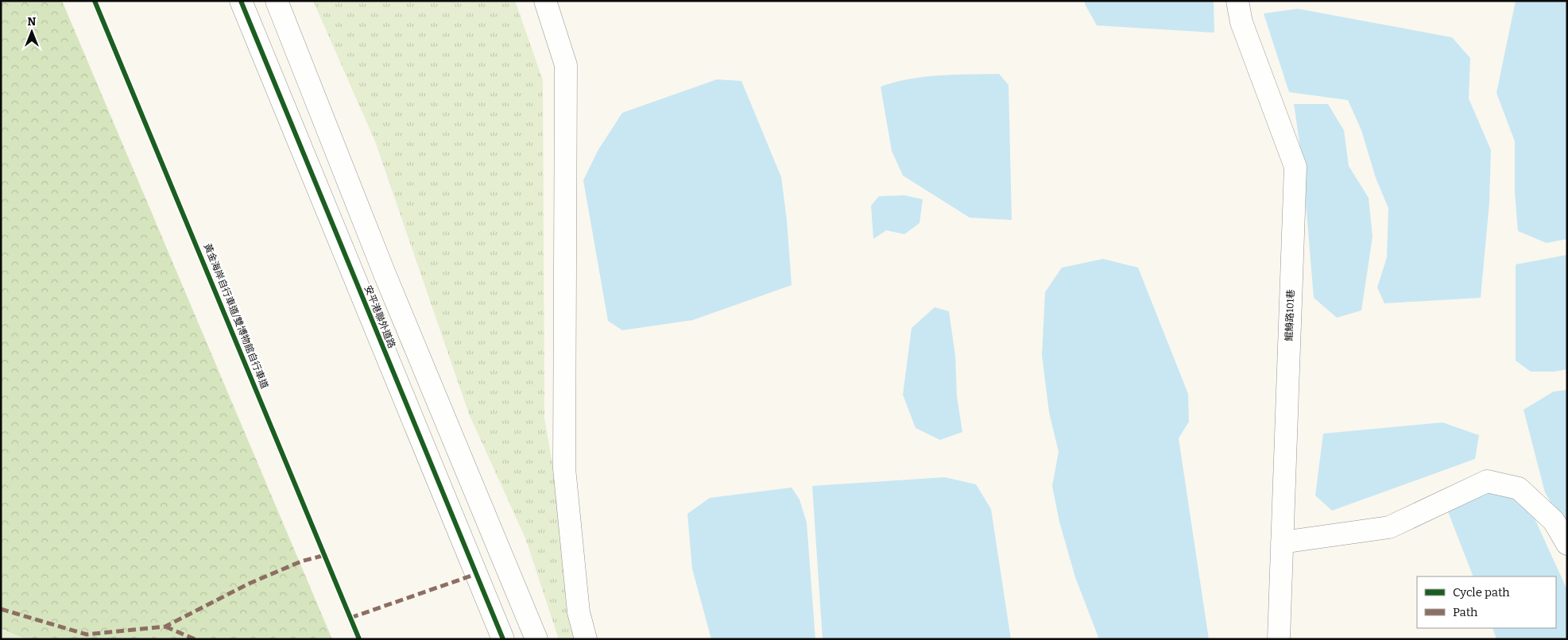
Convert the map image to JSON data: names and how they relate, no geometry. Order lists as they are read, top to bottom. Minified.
{"streets":{"street":["鯤鯓路101巷","安平港聯外道路"],"cycle path":["黃金海岸自行車道/雙博物館自行車道"]},"legend":["Cycle path","Path"],"north":"top"}
